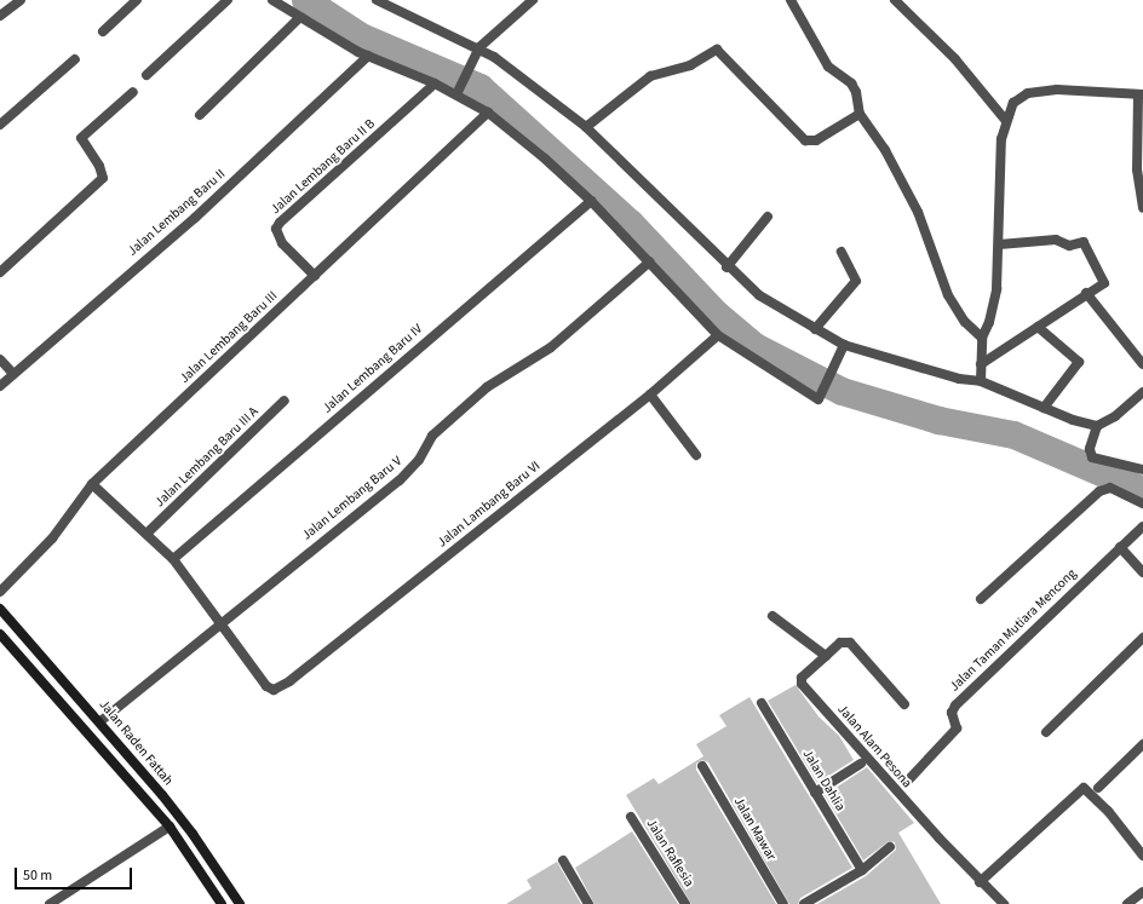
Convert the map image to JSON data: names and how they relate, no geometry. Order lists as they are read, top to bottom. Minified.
{"streets":{"main road":["Jalan Raden Fattah"],"street":["Jalan Lembang Baru II B","Jalan Lembang Baru II","Jalan Lembang Baru III","Jalan Lembang Baru IV","Jalan Lembang Baru III A","Jalan Lembang Baru V","Jalan Lambang Baru VI","Jalan Taman Mutiara Mencong","Jalan Alam Pesona","Jalan Dahlia","Jalan Mawar","Jalan Raflesia"]},"crossings":[["Jalan Lembang Baru II B","Jalan Lembang Baru III"],["Jalan Lembang Baru V","Jalan Lambang Baru VI"],["Jalan Lembang Baru V","Jalan Raden Fattah"]],"scale_bar":"50 m"}
